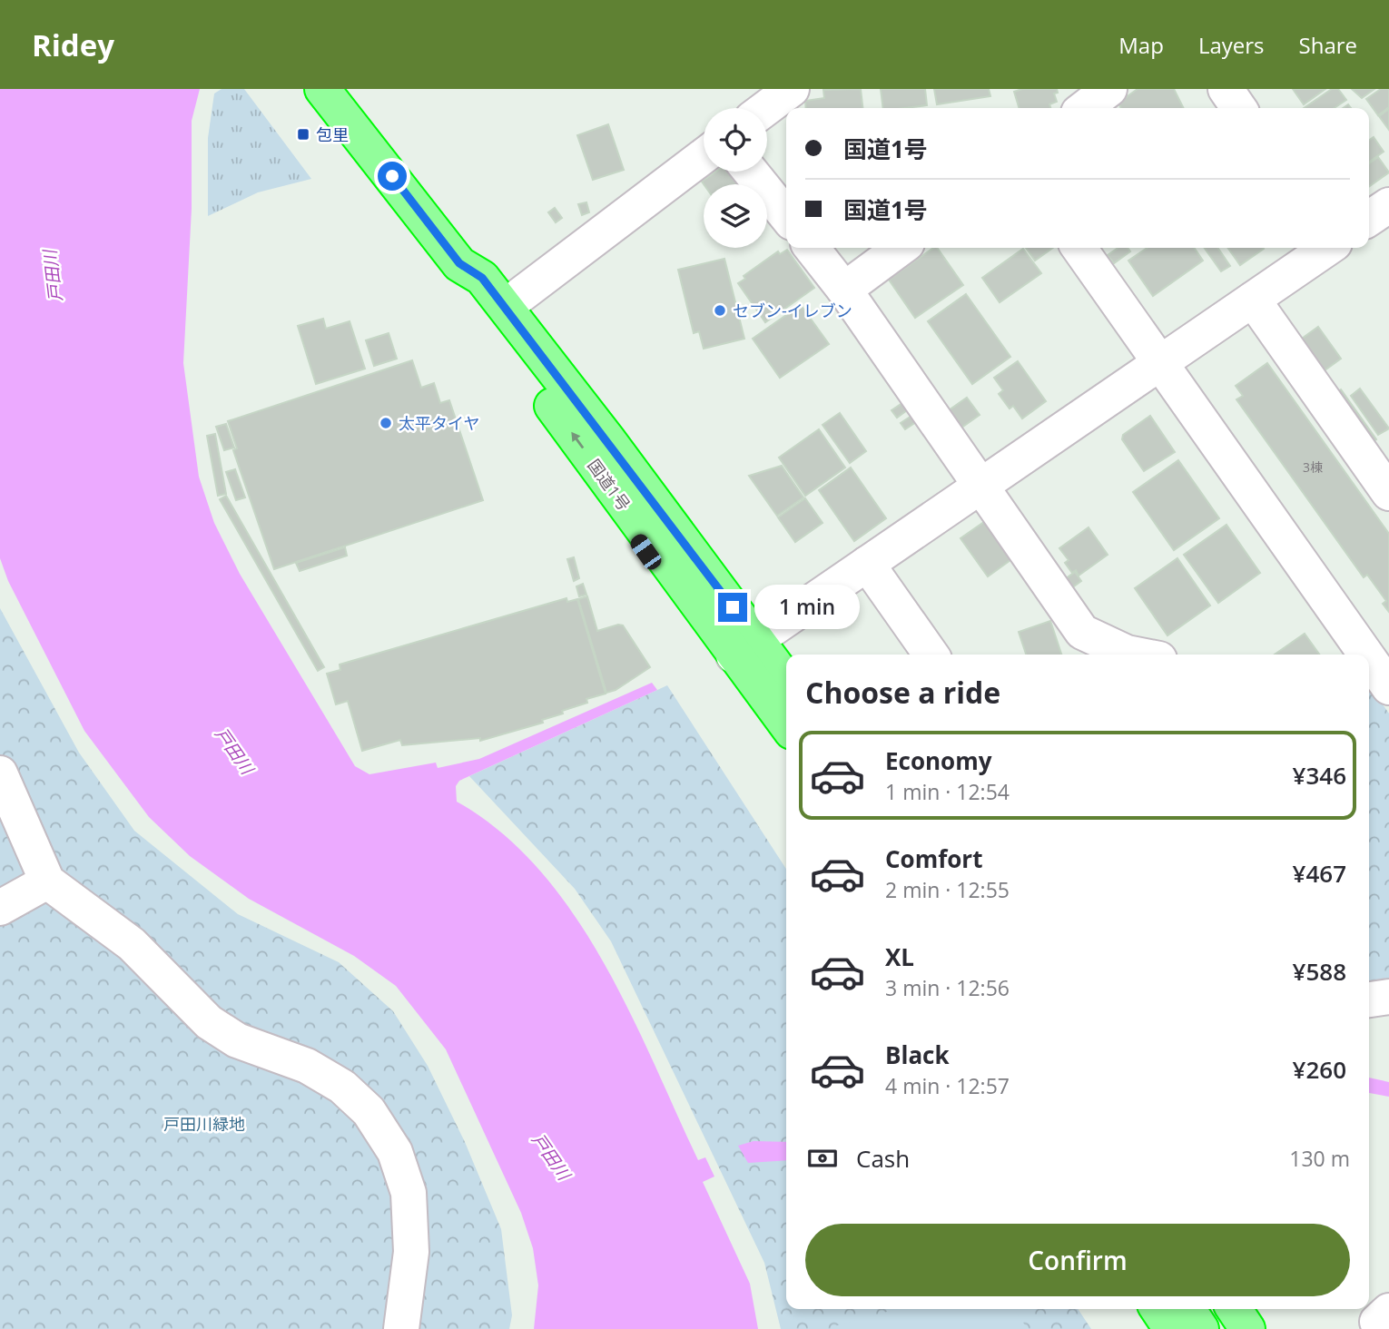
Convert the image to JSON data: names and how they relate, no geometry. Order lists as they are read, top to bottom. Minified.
{"streets":{"highway":["国道1号"]},"water":["戸田川"],"parks":["戸田川緑地"],"places":{"transit":["包里"],"other":["セブン-イレブン","太平タイヤ"]},"house_numbers":["3棟"],"page":{"header":"Ridey","nav":["Map","Layers","Share"],"banner":["国道1号","国道1号"],"bubble":"1 min","heading":"Choose a ride","list":[{"name":"Economy","note":"1 min · 12:54","value":"¥346"},{"name":"Comfort","note":"2 min · 12:55","value":"¥467"},{"name":"XL","note":"3 min · 12:56","value":"¥588"},{"name":"Black","note":"4 min · 12:57","value":"¥260"}],"pay":["Cash","130 m"],"buttons":"Confirm"}}
